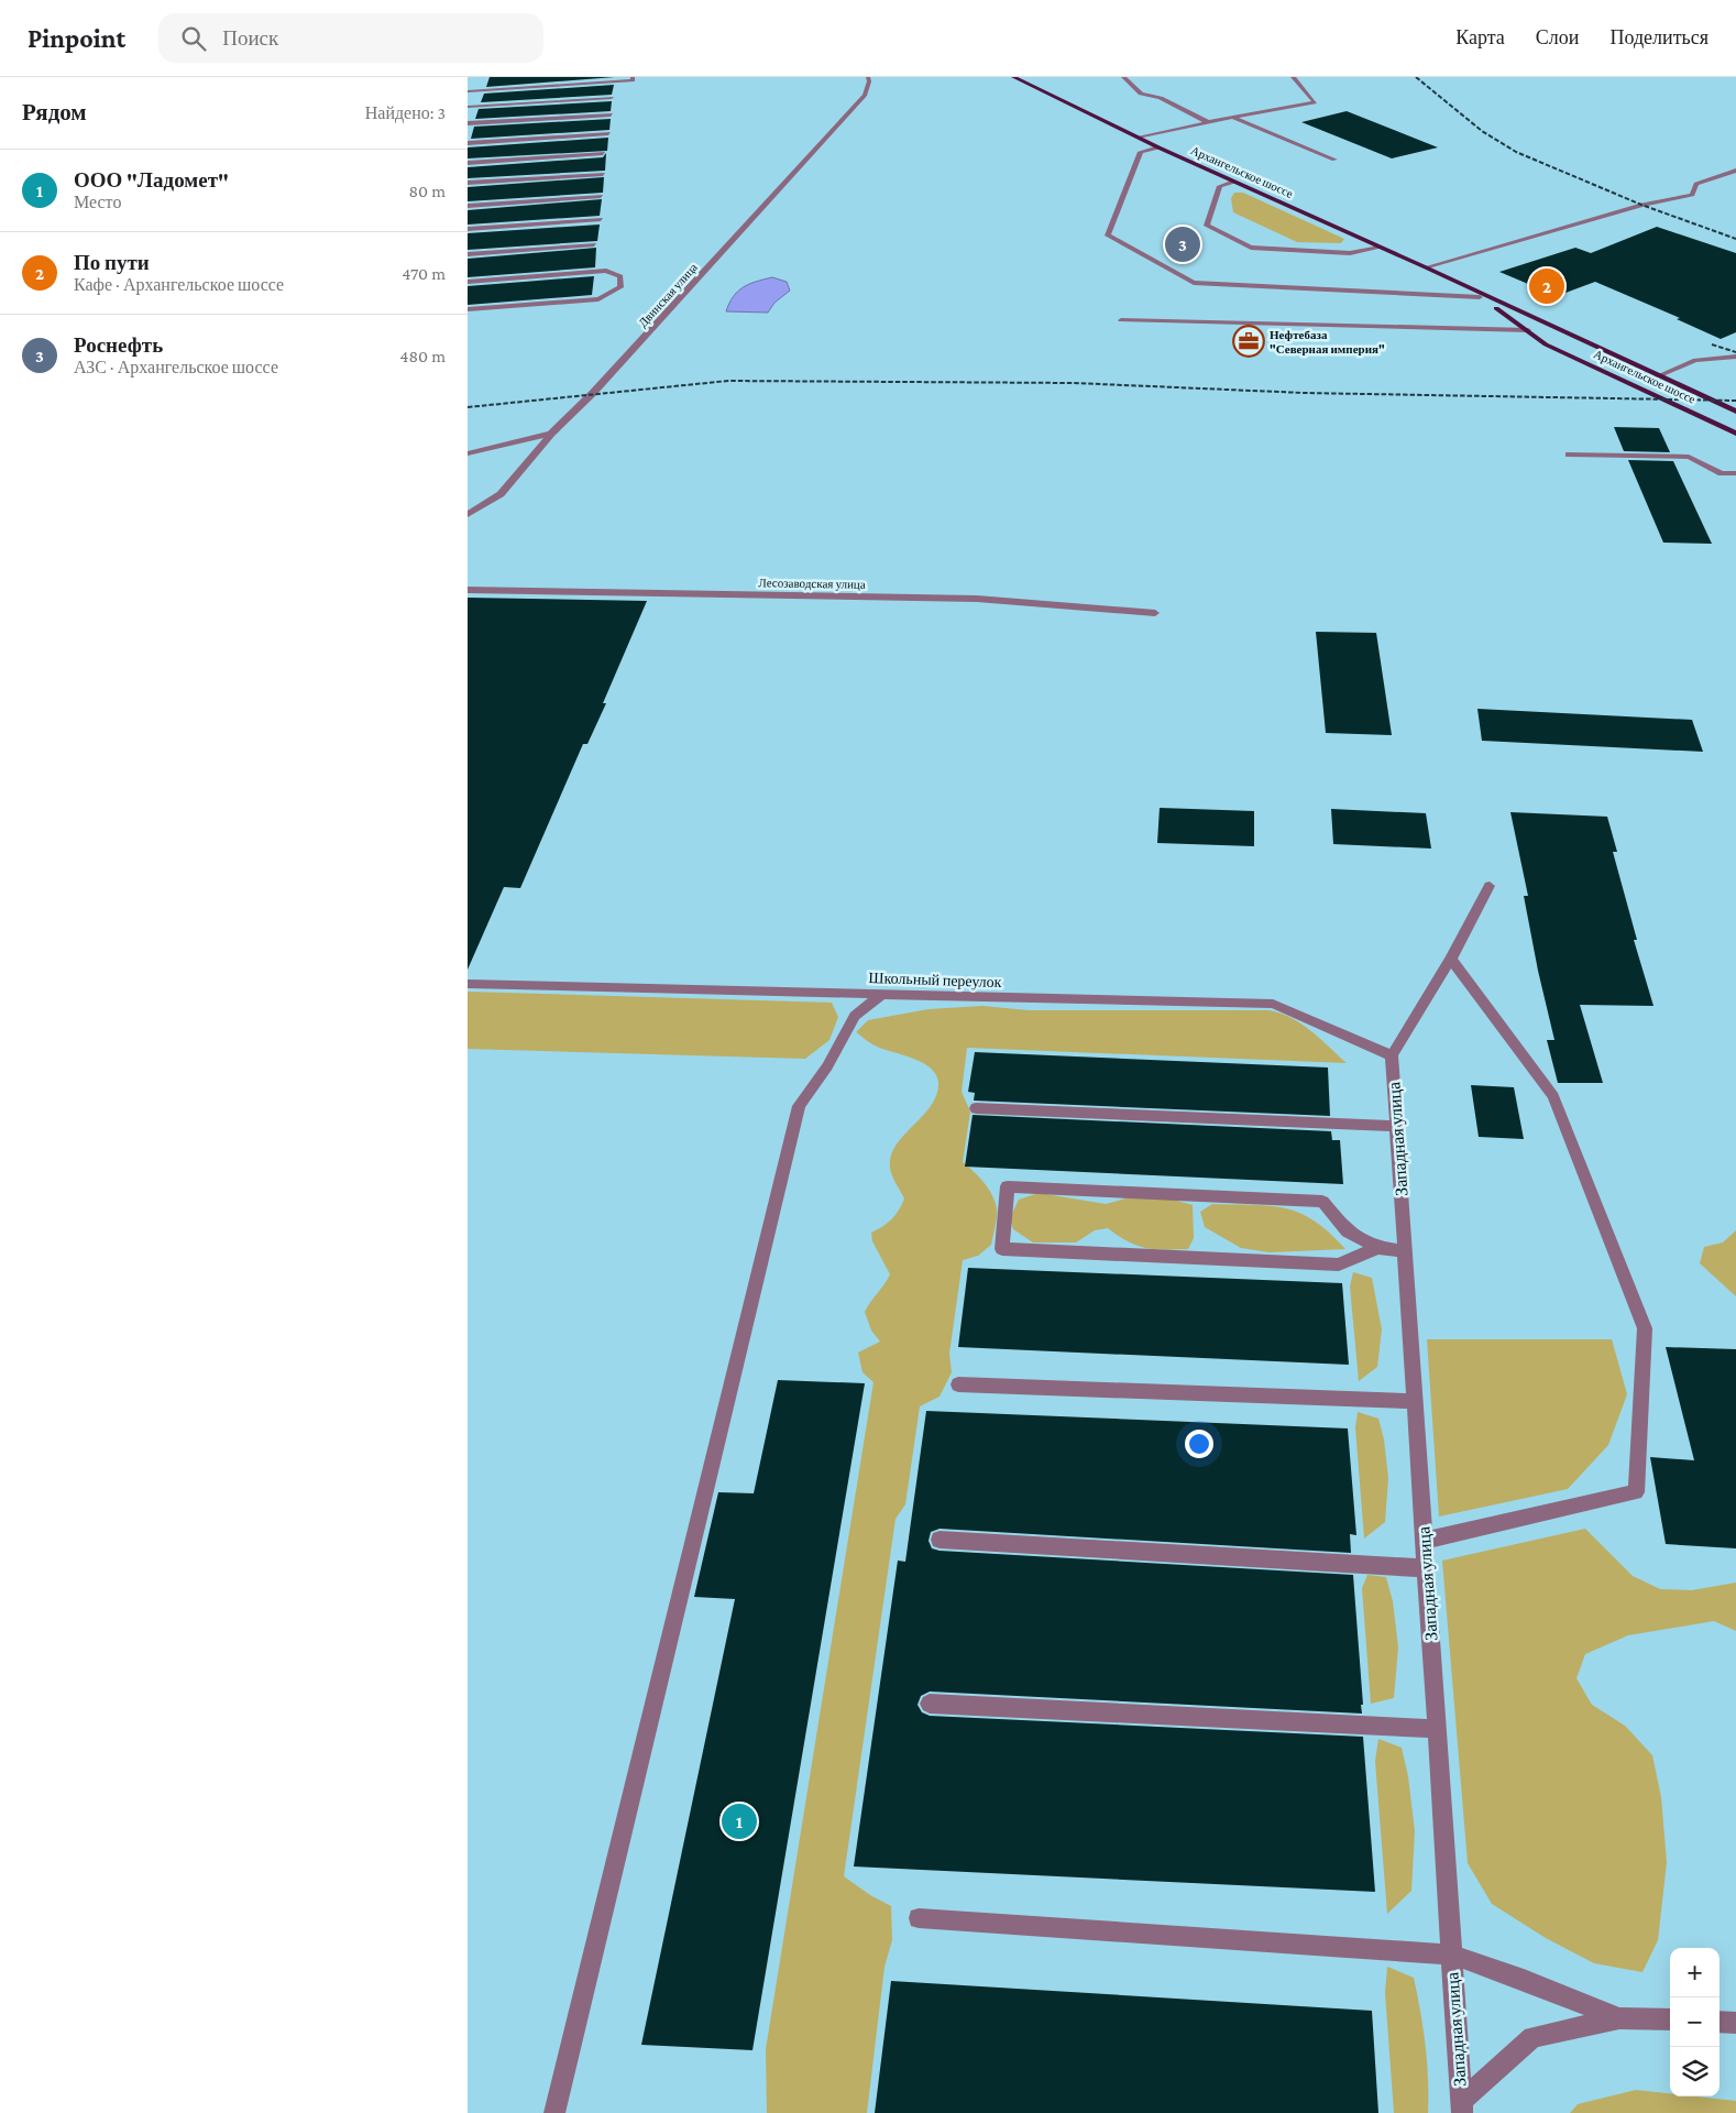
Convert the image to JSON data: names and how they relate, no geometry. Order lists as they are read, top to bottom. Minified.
{"streets":{"main road":["Архангельское шоссе"],"street":["Двинская улица","Лесозаводская улица","Школьный переулок","Западная улица"]},"crossings":[["Школьный переулок","Западная улица"]],"places":{"office":["Нефтебаза \"Северная империя\""]},"page":{"header":"Pinpoint","search":"Поиск","nav":["Карта","Слои","Поделиться"],"heading":["Рядом","Найдено: 3"],"list":[{"mark":"1","name":"ООО \"Ладомет\"","note":"Место","value":"80 m"},{"mark":"2","name":"По пути","note":"Кафе · Архангельское шоссе","value":"470 m"},{"mark":"3","name":"Роснефть","note":"АЗС · Архангельское шоссе","value":"480 m"}],"pins":["3","2","1"],"map_buttons":["+","−"]}}
